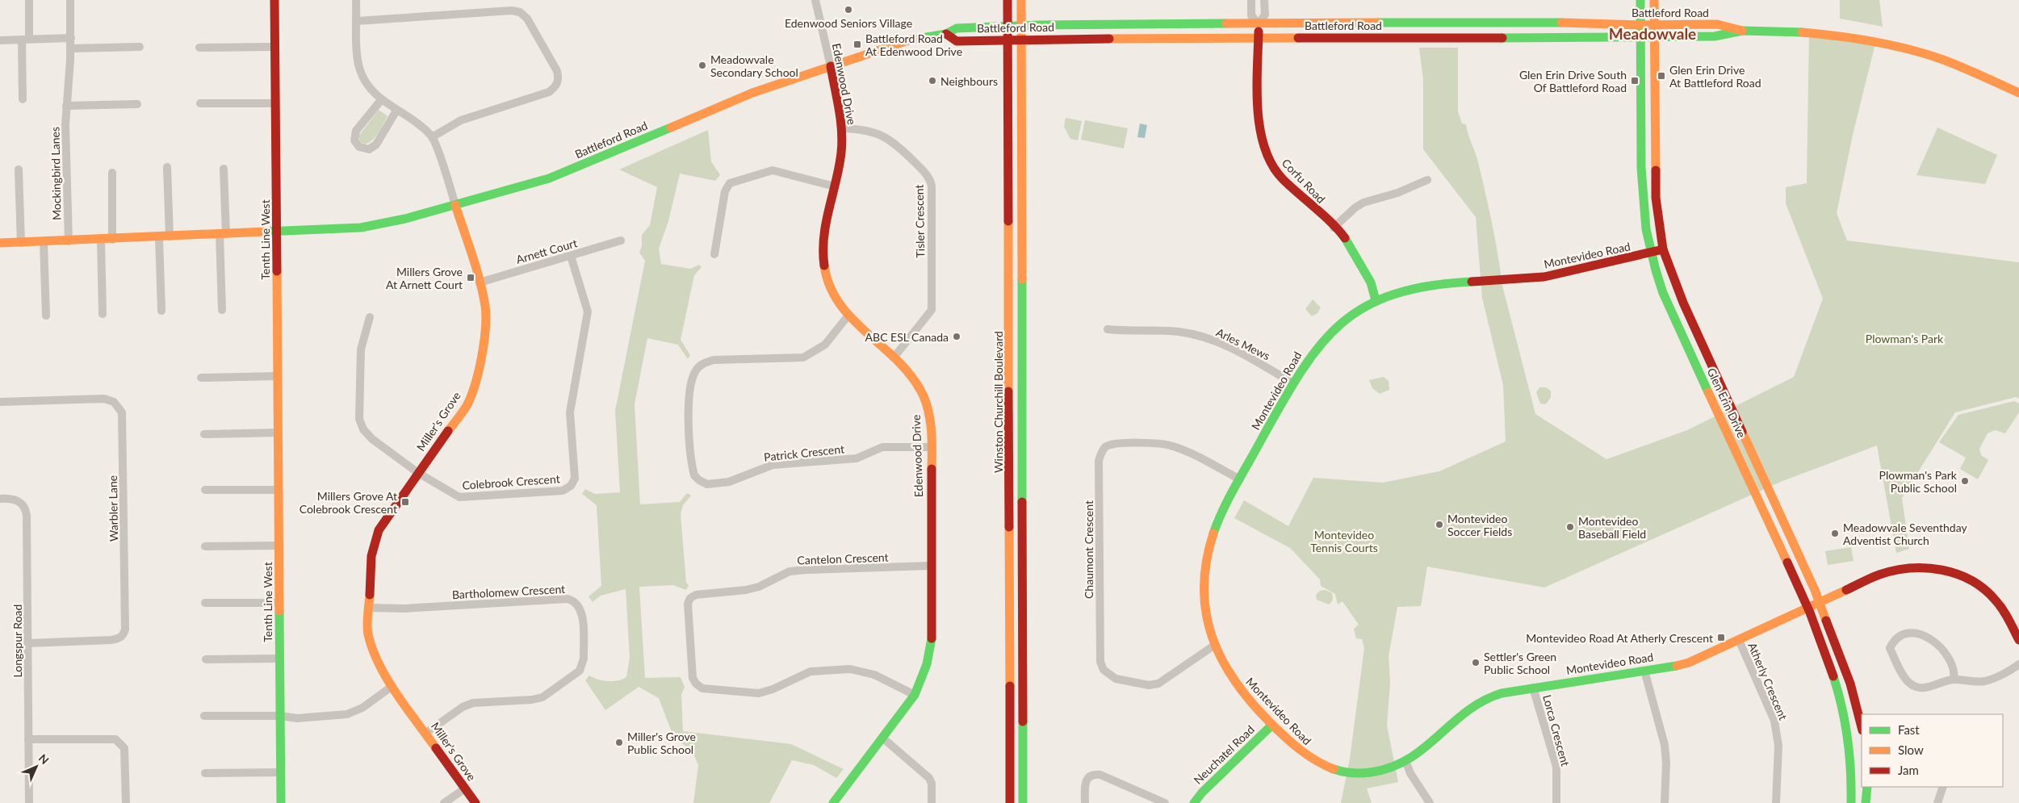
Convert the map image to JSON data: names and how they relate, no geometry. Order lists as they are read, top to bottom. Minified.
{"streets":{"street":["Battleford Road","Edenwood Drive","Mockingbird Lanes","Corfu Road","Tisler Crescent","Tenth Line West","Arnett Court","Montevideo Road","Arles Mews","Winston Churchill Boulevard","Glen Erin Drive","Miller's Grove","Patrick Crescent","Colebrook Crescent","Warbler Lane","Chaumont Crescent","Cantelon Crescent","Bartholomew Crescent","Longspur Road","Atherly Crescent","Lorca Crescent","Neuchatel Road"]},"crossings":[["Battleford Road","Edenwood Drive"],["Battleford Road","Mockingbird Lanes"],["Battleford Road","Corfu Road"],["Battleford Road","Tenth Line West"],["Battleford Road","Winston Churchill Boulevard"],["Battleford Road","Glen Erin Drive"],["Battleford Road","Miller's Grove"],["Edenwood Drive","Tisler Crescent"],["Edenwood Drive","Patrick Crescent"],["Edenwood Drive","Cantelon Crescent"],["Corfu Road","Montevideo Road"],["Arnett Court","Miller's Grove"],["Arnett Court","Colebrook Crescent"],["Montevideo Road","Arles Mews"],["Montevideo Road","Glen Erin Drive"],["Montevideo Road","Chaumont Crescent"],["Montevideo Road","Atherly Crescent"],["Montevideo Road","Lorca Crescent"],["Montevideo Road","Neuchatel Road"],["Miller's Grove","Colebrook Crescent"],["Miller's Grove","Bartholomew Crescent"],["Warbler Lane","Longspur Road"]],"districts":["Meadowvale"],"parks":["Plowman's Park","Montevideo Tennis Courts"],"places":{"other":["Edenwood Seniors Village","Meadowvale Secondary School","Neighbours","ABC ESL Canada","Plowman's Park Public School","Montevideo Soccer Fields","Montevideo Baseball Field","Meadowvale Seventhday Adventist Church","Settler's Green Public School","Miller's Grove Public School"],"transit":["Battleford Road At Edenwood Drive","Glen Erin Drive At Battleford Road","Glen Erin Drive South Of Battleford Road","Millers Grove At Arnett Court","Millers Grove At Colebrook Crescent","Montevideo Road At Atherly Crescent"]},"legend":["Fast","Slow","Jam"],"north":"top right"}
